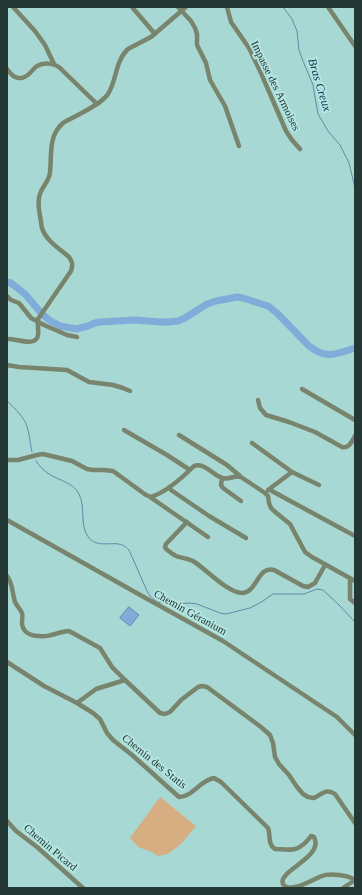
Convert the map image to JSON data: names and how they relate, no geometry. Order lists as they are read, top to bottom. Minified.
{"streets":{"street":["Impasse des Armoises","Chemin Géranium","Chemin des Statis","Chemin Picard"]},"water":["Bras Creux"]}
